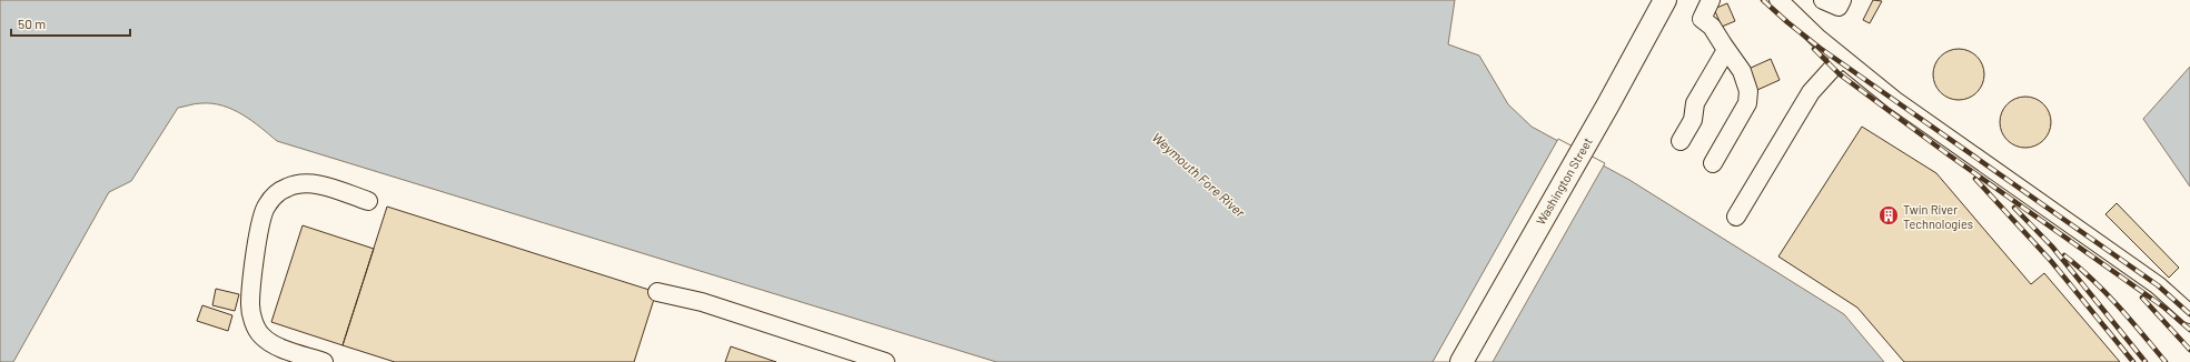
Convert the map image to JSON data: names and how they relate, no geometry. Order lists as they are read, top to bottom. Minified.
{"streets":{"main road":["Washington Street"]},"water":["Weymouth Fore River"],"places":{"building":["Twin River Technologies"]},"scale_bar":"50 m"}
